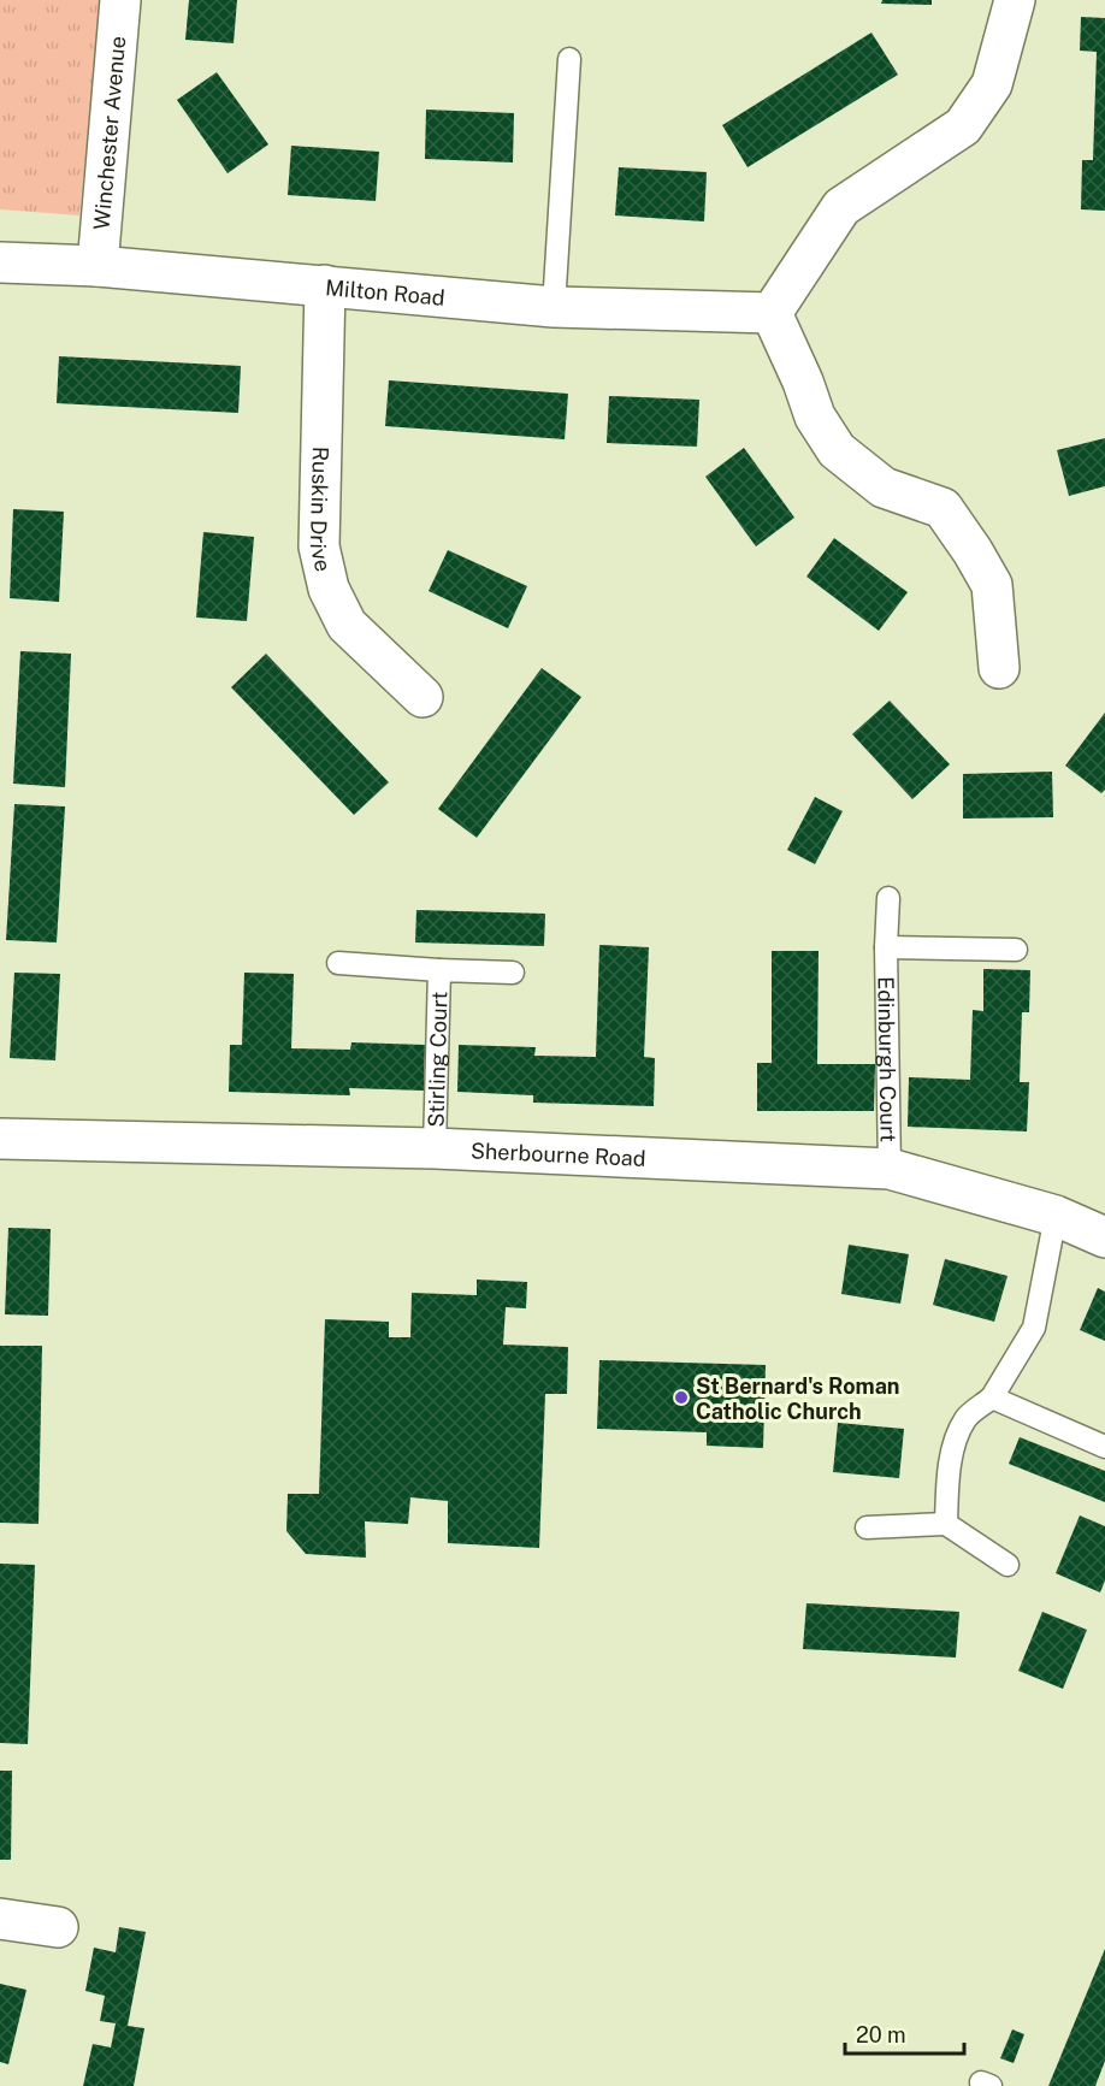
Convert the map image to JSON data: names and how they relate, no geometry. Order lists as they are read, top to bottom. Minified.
{"streets":{"street":["Winchester Avenue","Milton Road","Ruskin Drive","Sherbourne Road"],"lane":["Edinburgh Court","Stirling Court"]},"crossings":[["Winchester Avenue","Milton Road"],["Milton Road","Ruskin Drive"],["Edinburgh Court","Sherbourne Road"],["Stirling Court","Sherbourne Road"]],"places":["St Bernard's Roman Catholic Church"],"scale_bar":"20 m"}
